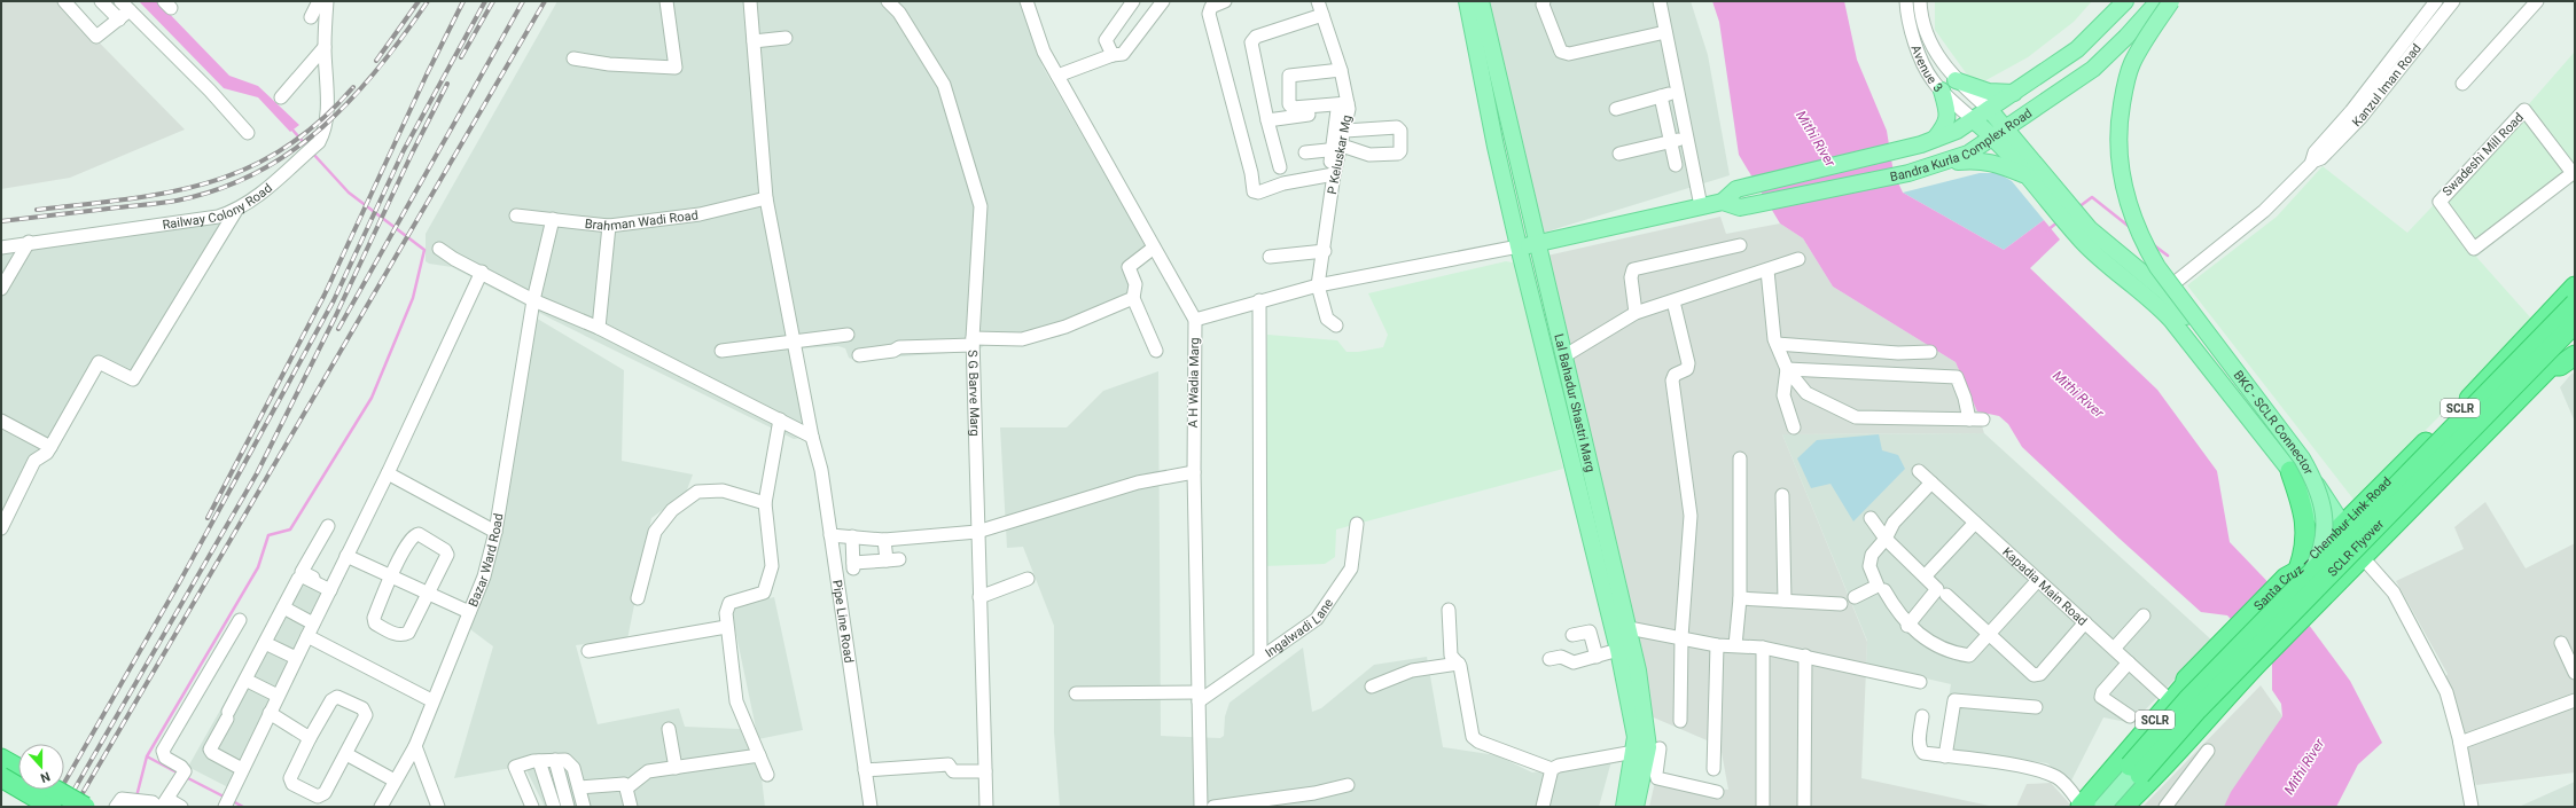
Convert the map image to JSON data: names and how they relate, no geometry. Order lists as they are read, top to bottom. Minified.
{"streets":{"highway":["SCLR","Santa Cruz – Chembur Link Road","SCLR Flyover"],"main road":["Bandra Kurla Complex Road","Lal Bahadur Shastri Marg","BKC - SCLR Connector"],"street":["Avenue 3","Kanzul Iman Road","P Keluskar Mg","Swadeshi Mill Road","Railway Colony Road","Brahman Wadi Road","A H Wadia Marg","S G Barve Marg","Bazar Ward Road","Kapadia Main Road","Pipe Line Road","Ingalwadi Lane"]},"crossings":[["Avenue 3","Bandra Kurla Complex Road"],["Brahman Wadi Road","Bazar Ward Road"],["Brahman Wadi Road","Pipe Line Road"],["A H Wadia Marg","Ingalwadi Lane"],["Santa Cruz – Chembur Link Road","Kapadia Main Road"]],"water":["Mithi River"],"north":"bottom"}
